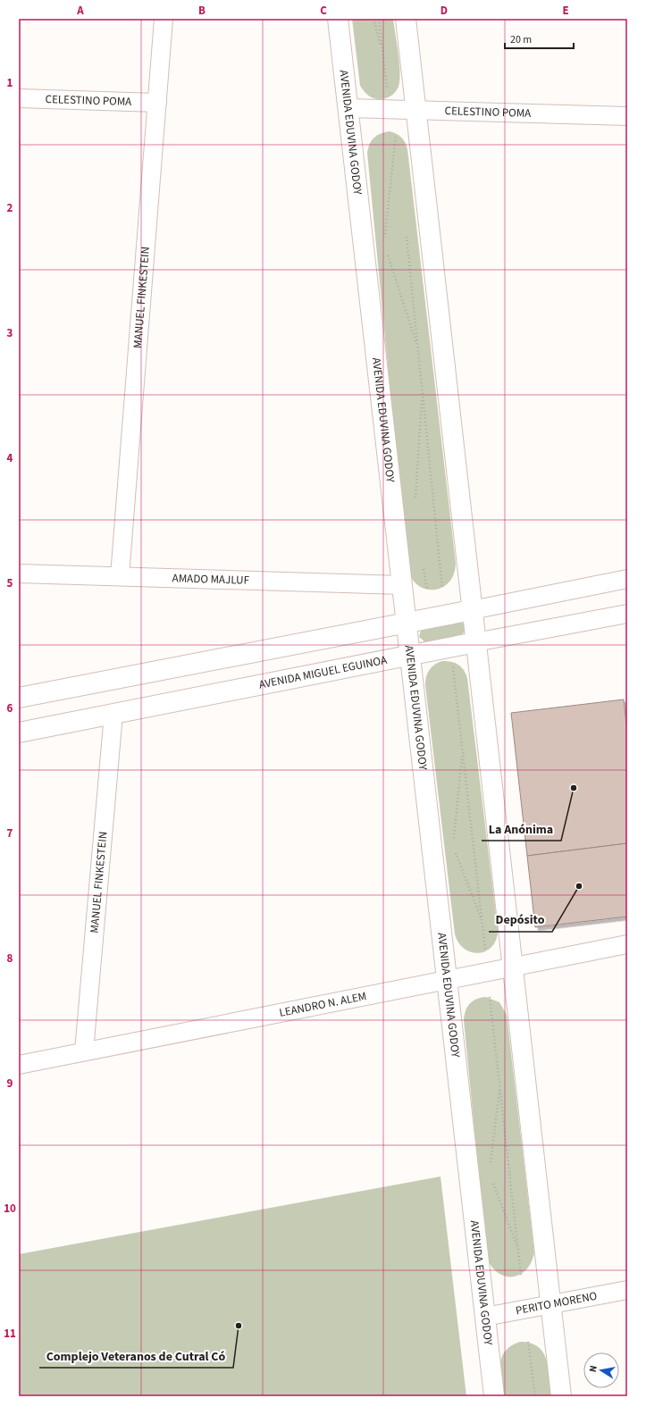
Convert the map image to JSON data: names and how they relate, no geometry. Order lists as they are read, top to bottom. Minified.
{"streets":{"main road":["AVENIDA EDUVINA GODOY","AVENIDA MIGUEL EGUINOA"],"street":["CELESTINO POMA","MANUEL FINKESTEIN","AMADO MAJLUF","LEANDRO N. ALEM","PERITO MORENO"]},"crossings":[["CELESTINO POMA","AVENIDA EDUVINA GODOY"],["CELESTINO POMA","MANUEL FINKESTEIN"],["AVENIDA EDUVINA GODOY","AMADO MAJLUF"],["AVENIDA EDUVINA GODOY","AVENIDA MIGUEL EGUINOA"],["AVENIDA EDUVINA GODOY","LEANDRO N. ALEM"],["AVENIDA EDUVINA GODOY","PERITO MORENO"],["MANUEL FINKESTEIN","AMADO MAJLUF"],["MANUEL FINKESTEIN","AVENIDA MIGUEL EGUINOA"],["MANUEL FINKESTEIN","LEANDRO N. ALEM"]],"places":["La Anónima","Depósito","Complejo Veteranos de Cutral Có"],"scale_bar":"20 m","north":"left","grid":{"columns":["A","B","C","D","E"],"rows":["1","2","3","4","5","6","7","8","9","10","11"]}}
